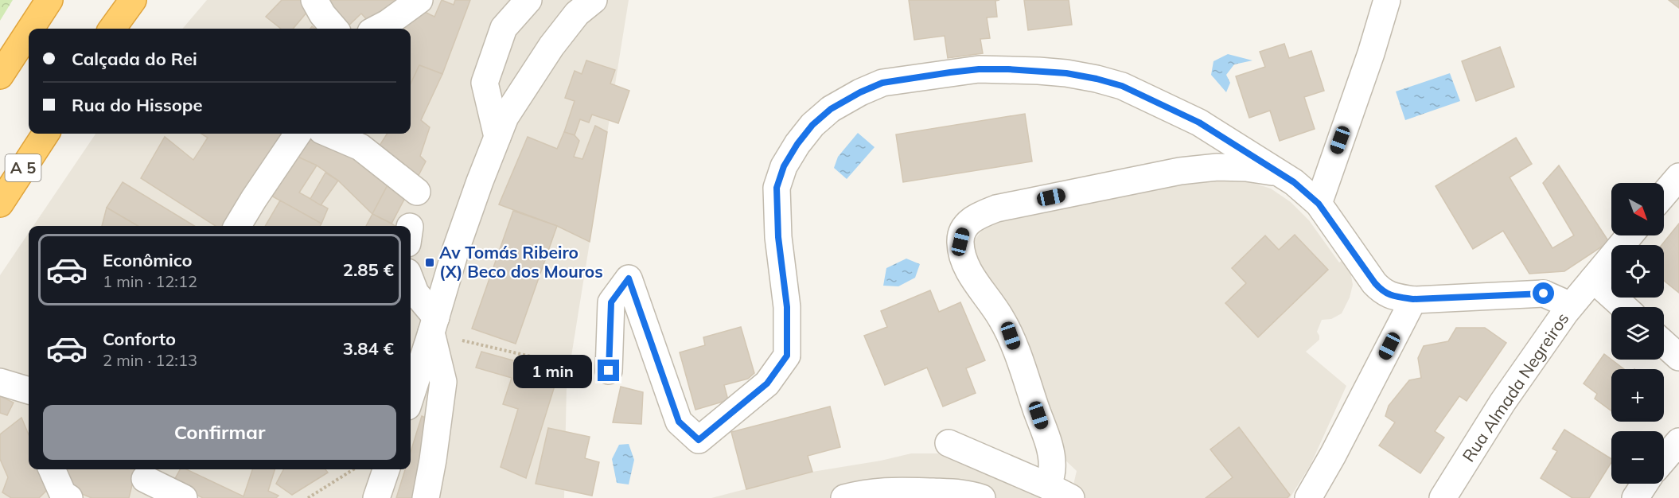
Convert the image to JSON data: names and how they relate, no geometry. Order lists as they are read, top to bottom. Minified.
{"streets":{"highway":["A 5"],"street":["Rua Almada Negreiros"]},"places":{"transit":["Av Tomás Ribeiro (X) Beco dos Mouros"]},"north":"bottom right","page":{"banner":["Calçada do Rei","Rua do Hissope"],"map_buttons":["+","−"],"list":[{"name":"Econômico","note":"1 min · 12:12","value":"2.85 €"},{"name":"Conforto","note":"2 min · 12:13","value":"3.84 €"}],"bubble":"1 min","buttons":"Confirmar"}}
